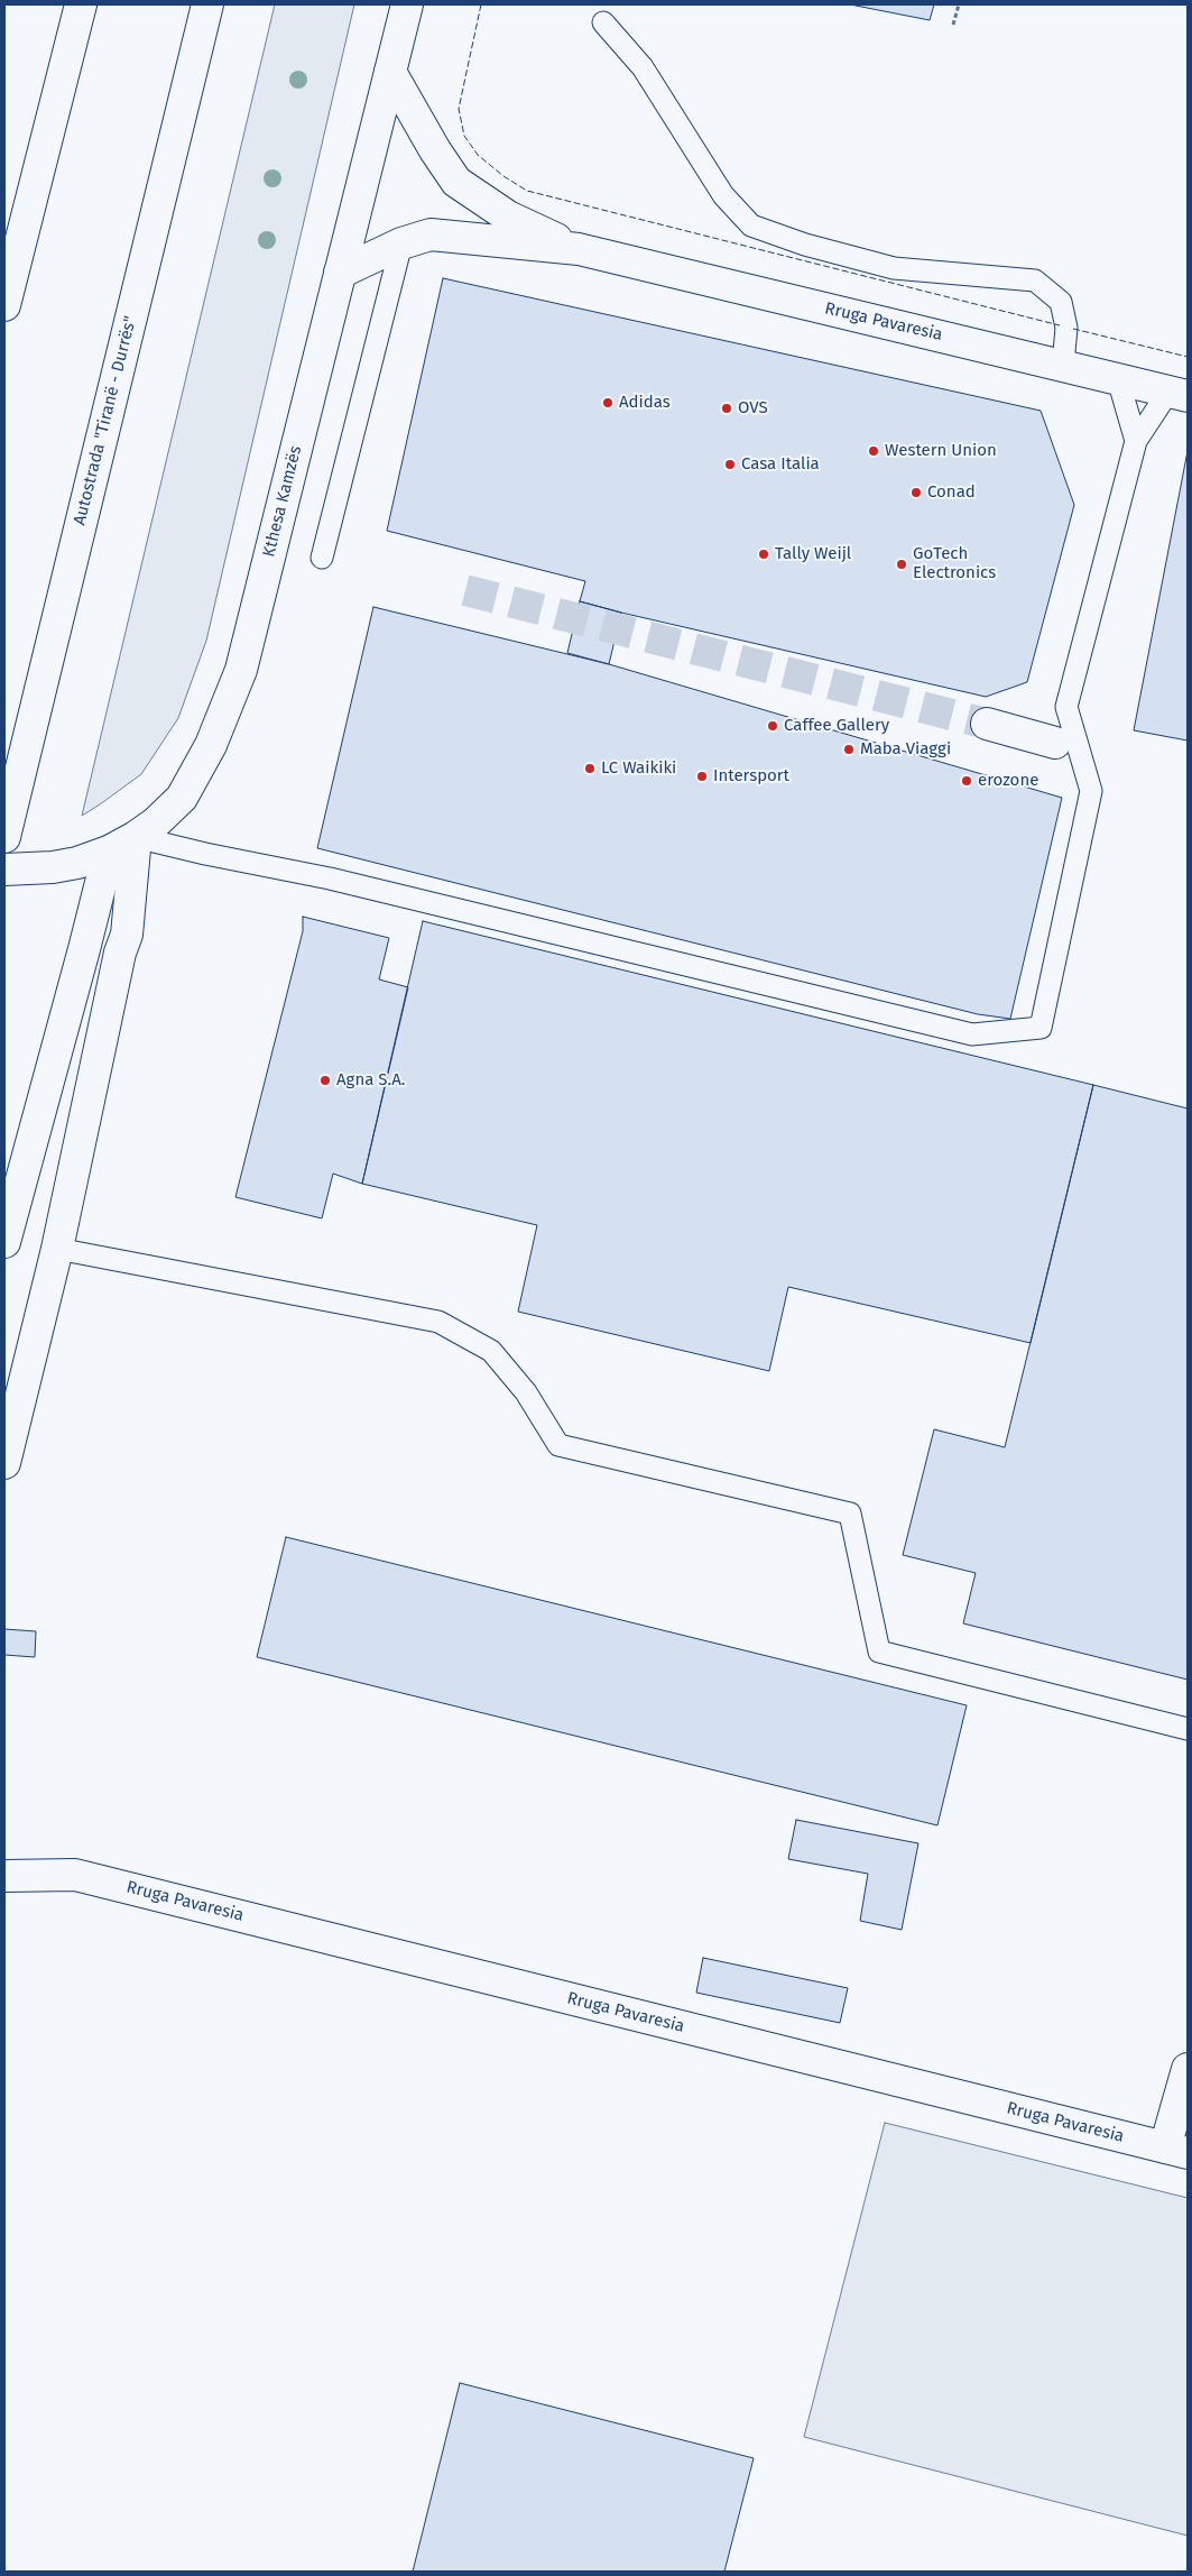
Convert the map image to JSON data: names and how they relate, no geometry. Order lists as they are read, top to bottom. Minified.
{"streets":{"main road":["Rruga Pavaresia","Autostrada \"Tiranë - Durrës\"","Kthesa Kamzës"]},"places":["Adidas","OVS","Western Union","Casa Italia","Conad","Tally Weijl","GoTech Electronics","Caffee Gallery","Maba Viaggi","LC Waikiki","Intersport","erozone","Agna S.A."]}
